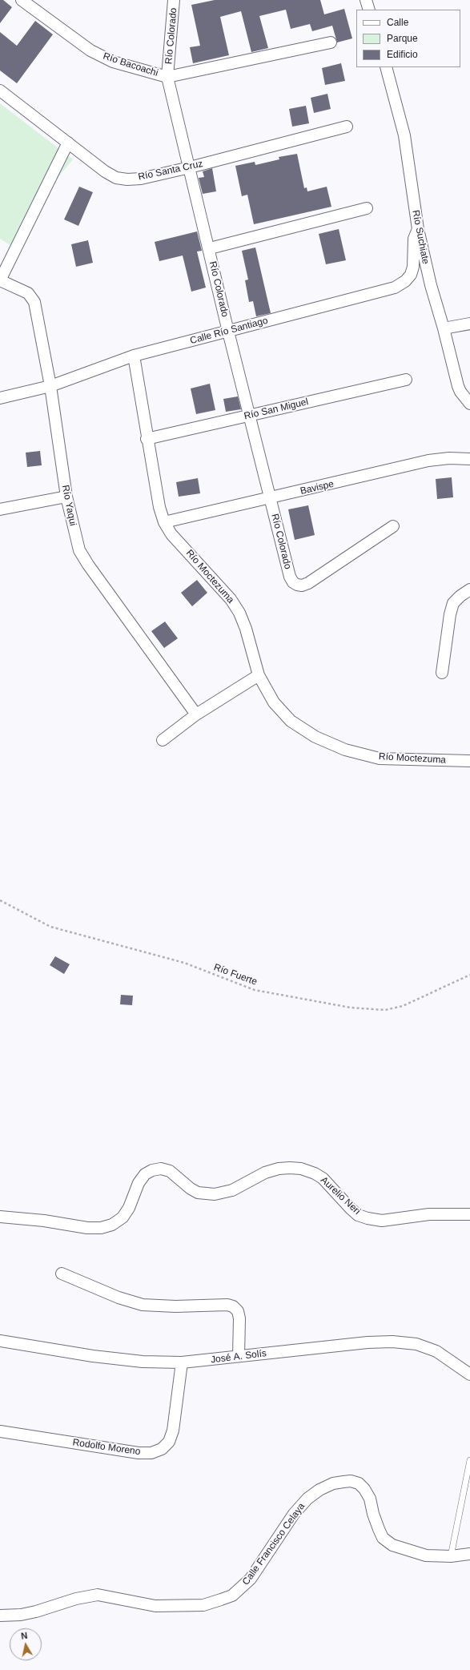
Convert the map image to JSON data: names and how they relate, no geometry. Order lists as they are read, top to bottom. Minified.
{"streets":{"street":["Río Colorado","Río Bacoachi","Río Santa Cruz","Río Suchiate","Calle Río Santiago","Río San Miguel","Bavispe","Río Yaqui","Río Moctezuma","Aurelio Neri","José A. Solís","Rodolfo Moreno","Calle Francisco Celaya"],"path":["Río Fuerte"]},"crossings":[["Río Colorado","Río Bacoachi"],["Río Colorado","Río Santa Cruz"],["Río Colorado","Calle Río Santiago"],["Río Colorado","Río San Miguel"],["Río Colorado","Bavispe"],["Río Suchiate","Calle Río Santiago"],["Calle Río Santiago","Río Yaqui"],["Calle Río Santiago","Río Moctezuma"],["Río San Miguel","Río Moctezuma"],["Bavispe","Río Moctezuma"],["José A. Solís","Rodolfo Moreno"]],"legend":["Calle","Parque","Edificio"],"north":"top"}
